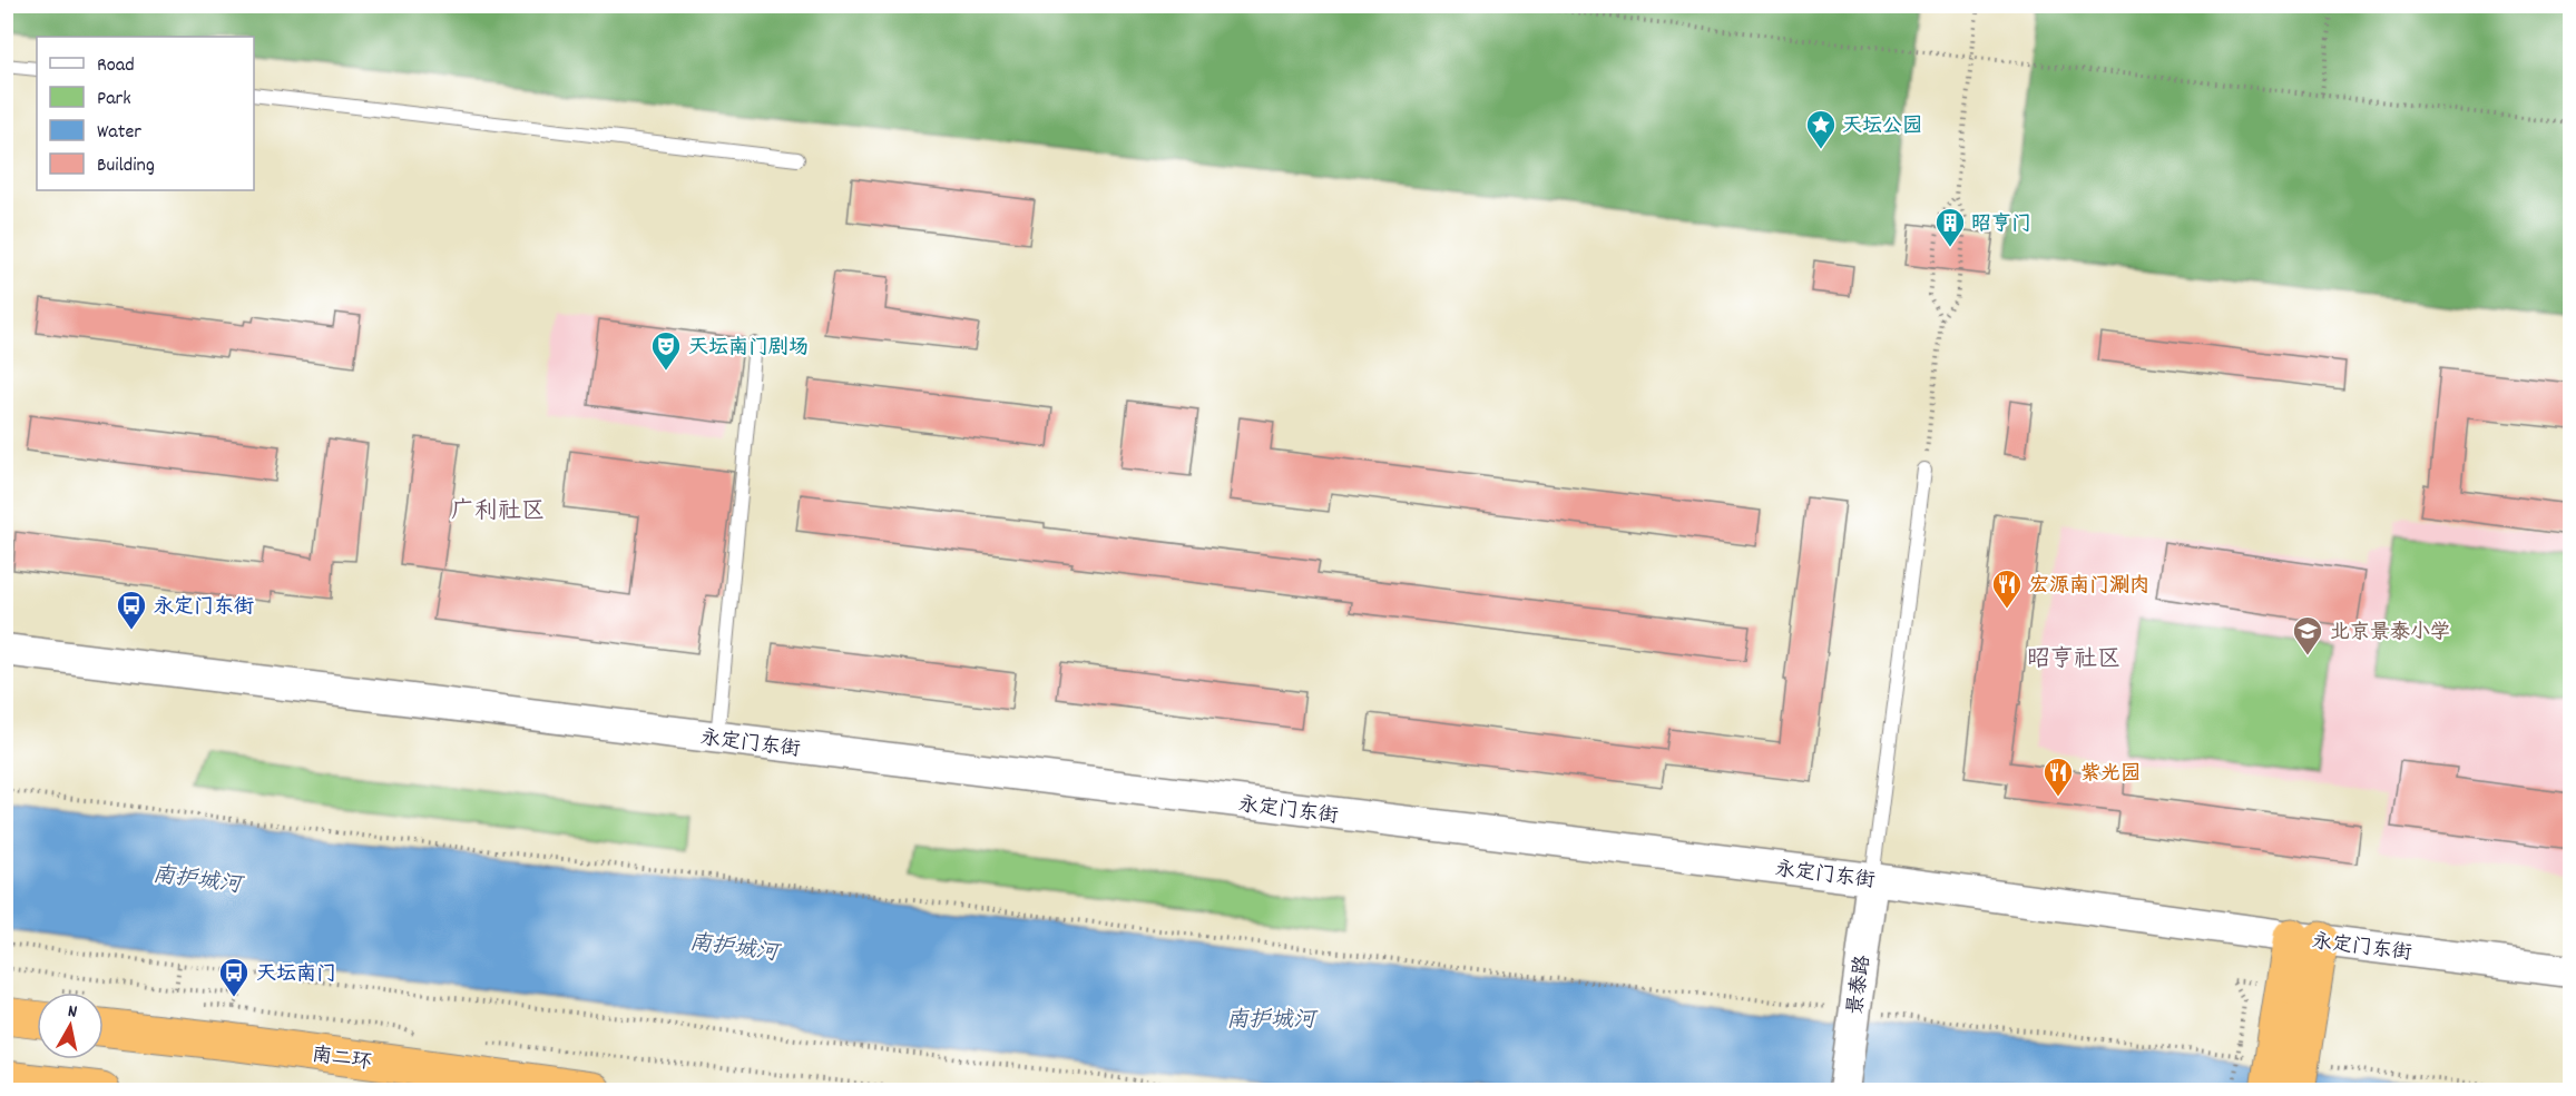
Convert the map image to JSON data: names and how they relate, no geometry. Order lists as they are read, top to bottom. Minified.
{"streets":{"highway":["南二环"],"street":["永定门东街","景泰路"]},"crossings":[["永定门东街","景泰路"]],"districts":["广利社区","昭亨社区"],"water":["南护城河"],"places":{"place":["天坛公园"],"building":["昭亨门"],"theatre":["天坛南门剧场"],"restaurant":["宏源南门涮肉","紫光园"],"bus stop":["永定门东街","天坛南门"],"school or university":["北京景泰小学"]},"legend":["Road","Park","Water","Building"],"north":"top"}
